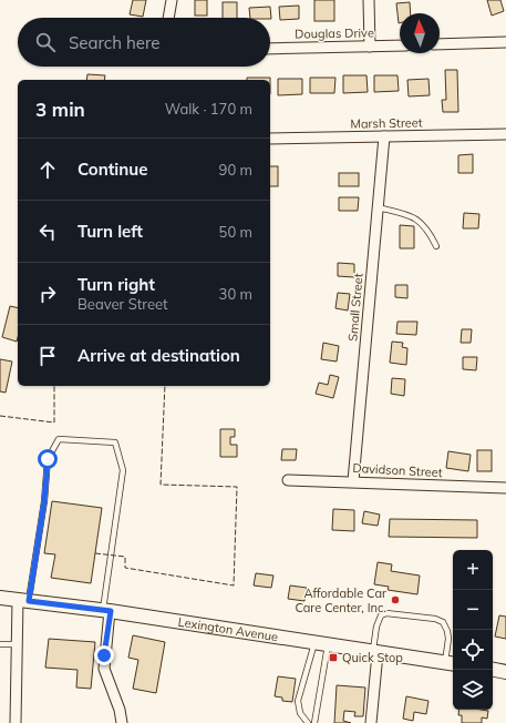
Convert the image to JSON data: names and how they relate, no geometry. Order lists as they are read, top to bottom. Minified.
{"streets":{"main road":["Lexington Avenue"],"street":["Douglas Drive","Marsh Street","Small Street","Davidson Street"]},"crossings":[["Marsh Street","Small Street"],["Small Street","Davidson Street"]],"places":{"other":["Affordable Car Care Center, Inc."],"transit":["Quick Stop"]},"north":"top","page":{"search":"Search here","heading":["3 min","Walk · 170 m"],"list":[["Continue","90 m"],["Turn left","50 m"],["Turn right","Beaver Street","30 m"],"Arrive at destination"],"map_buttons":["+","−"]}}
